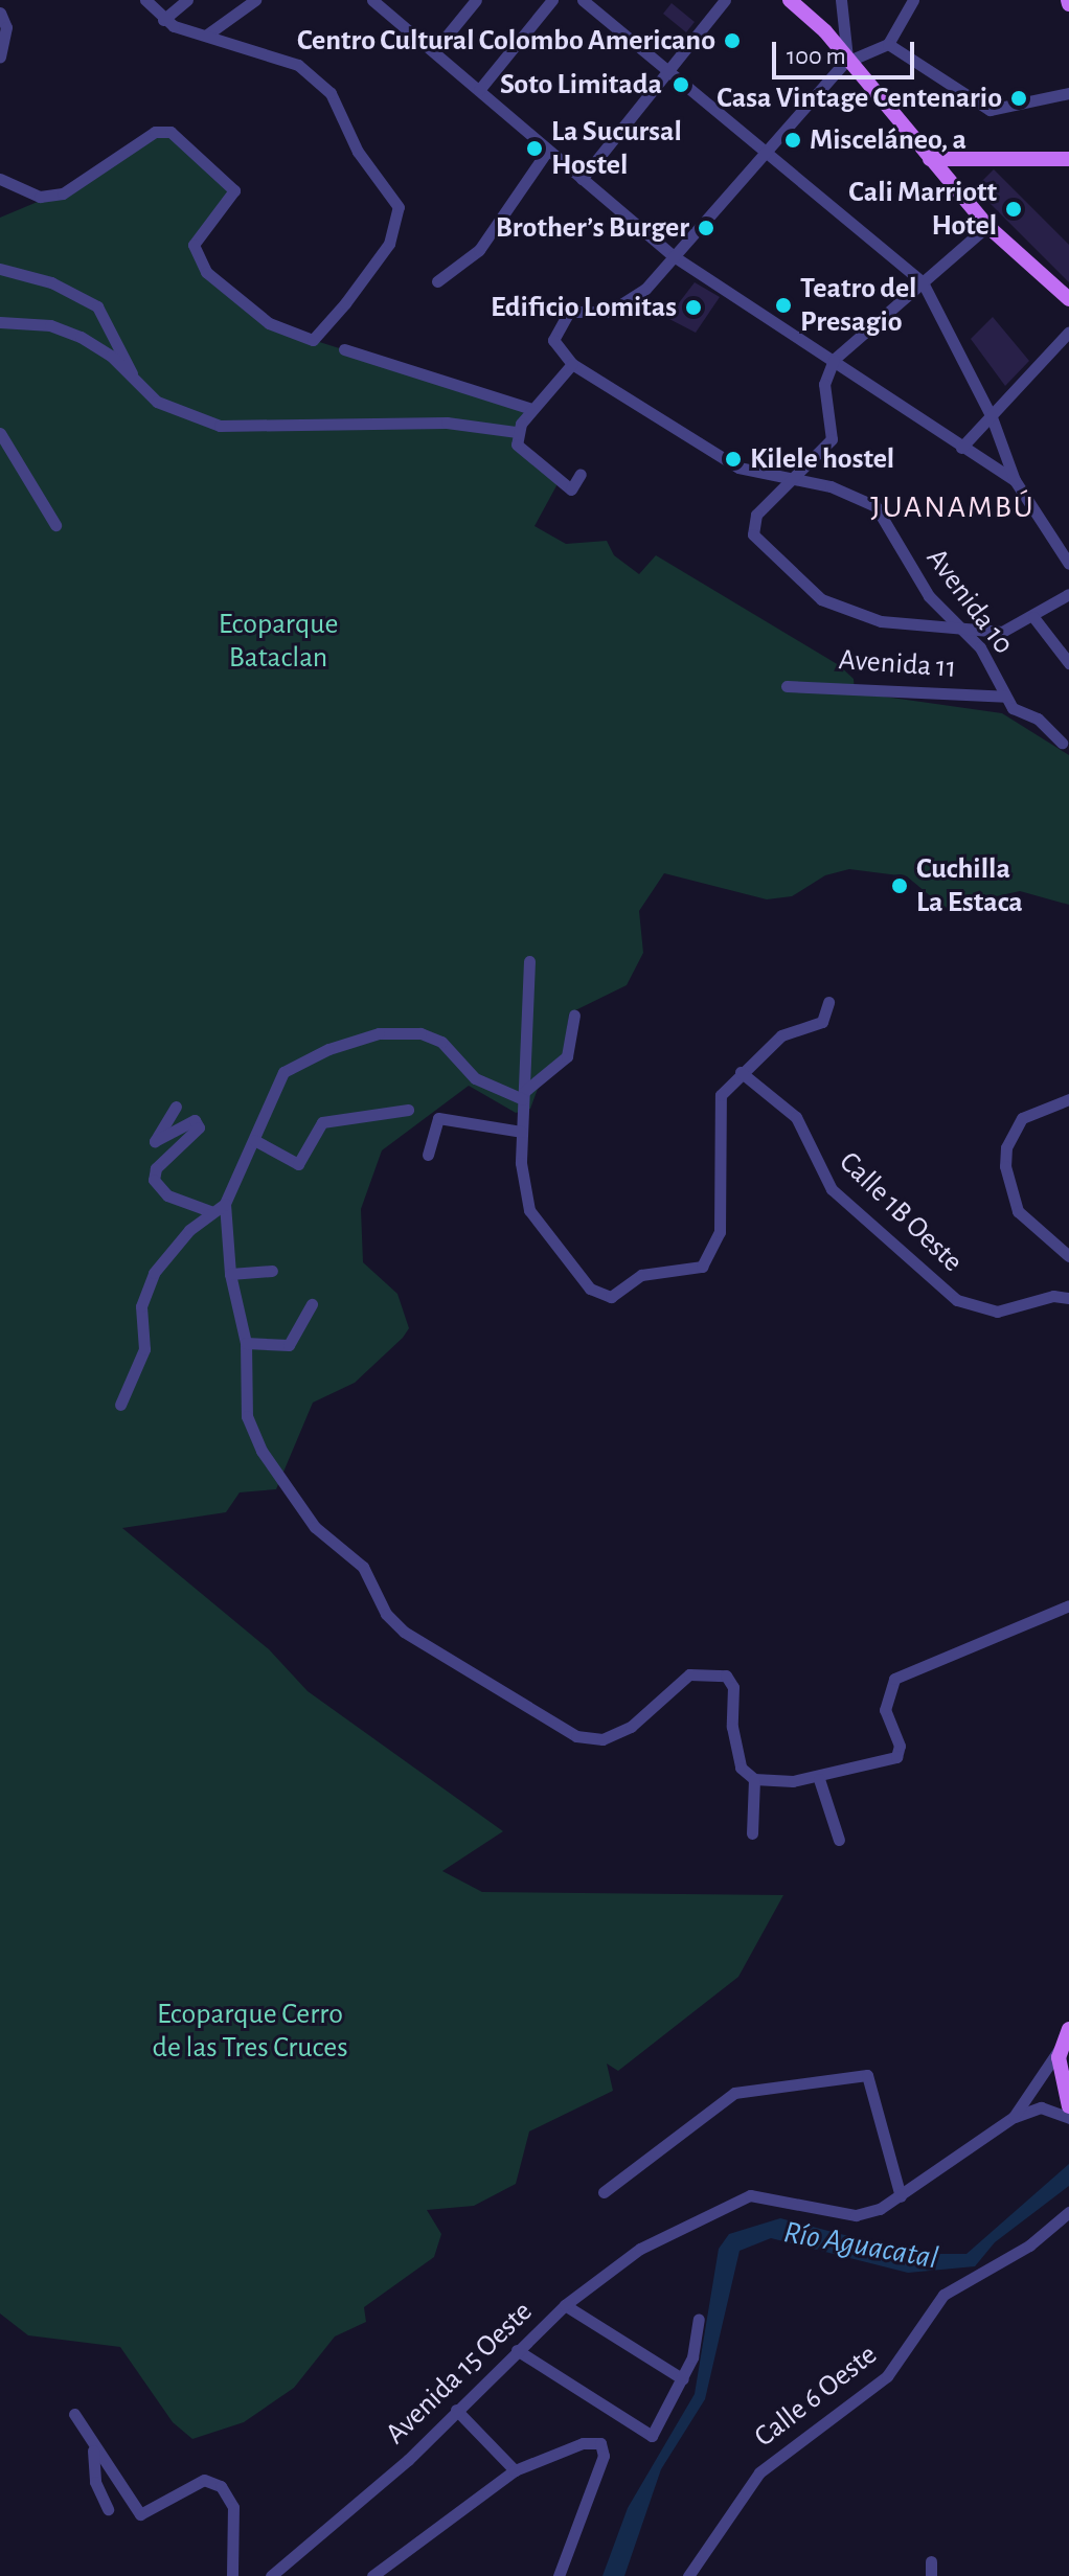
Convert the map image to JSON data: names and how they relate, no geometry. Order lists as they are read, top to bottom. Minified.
{"streets":{"street":["Avenida 10","Avenida 11","Calle 1B Oeste","Avenida 15 Oeste","Calle 6 Oeste"]},"crossings":[["Avenida 10","Avenida 11"]],"districts":["JUANAMBÚ"],"water":["Río Aguacatal"],"parks":["Ecoparque Bataclan","Ecoparque Cerro de las Tres Cruces"],"places":["Centro Cultural Colombo Americano","Soto Limitada","Casa Vintage Centenario","Misceláneo, a","La Sucursal Hostel","Cali Marriott Hotel","Brother’s Burger","Teatro del Presagio","Edificio Lomitas","Kilele hostel","Cuchilla La Estaca"],"scale_bar":"100 m"}
